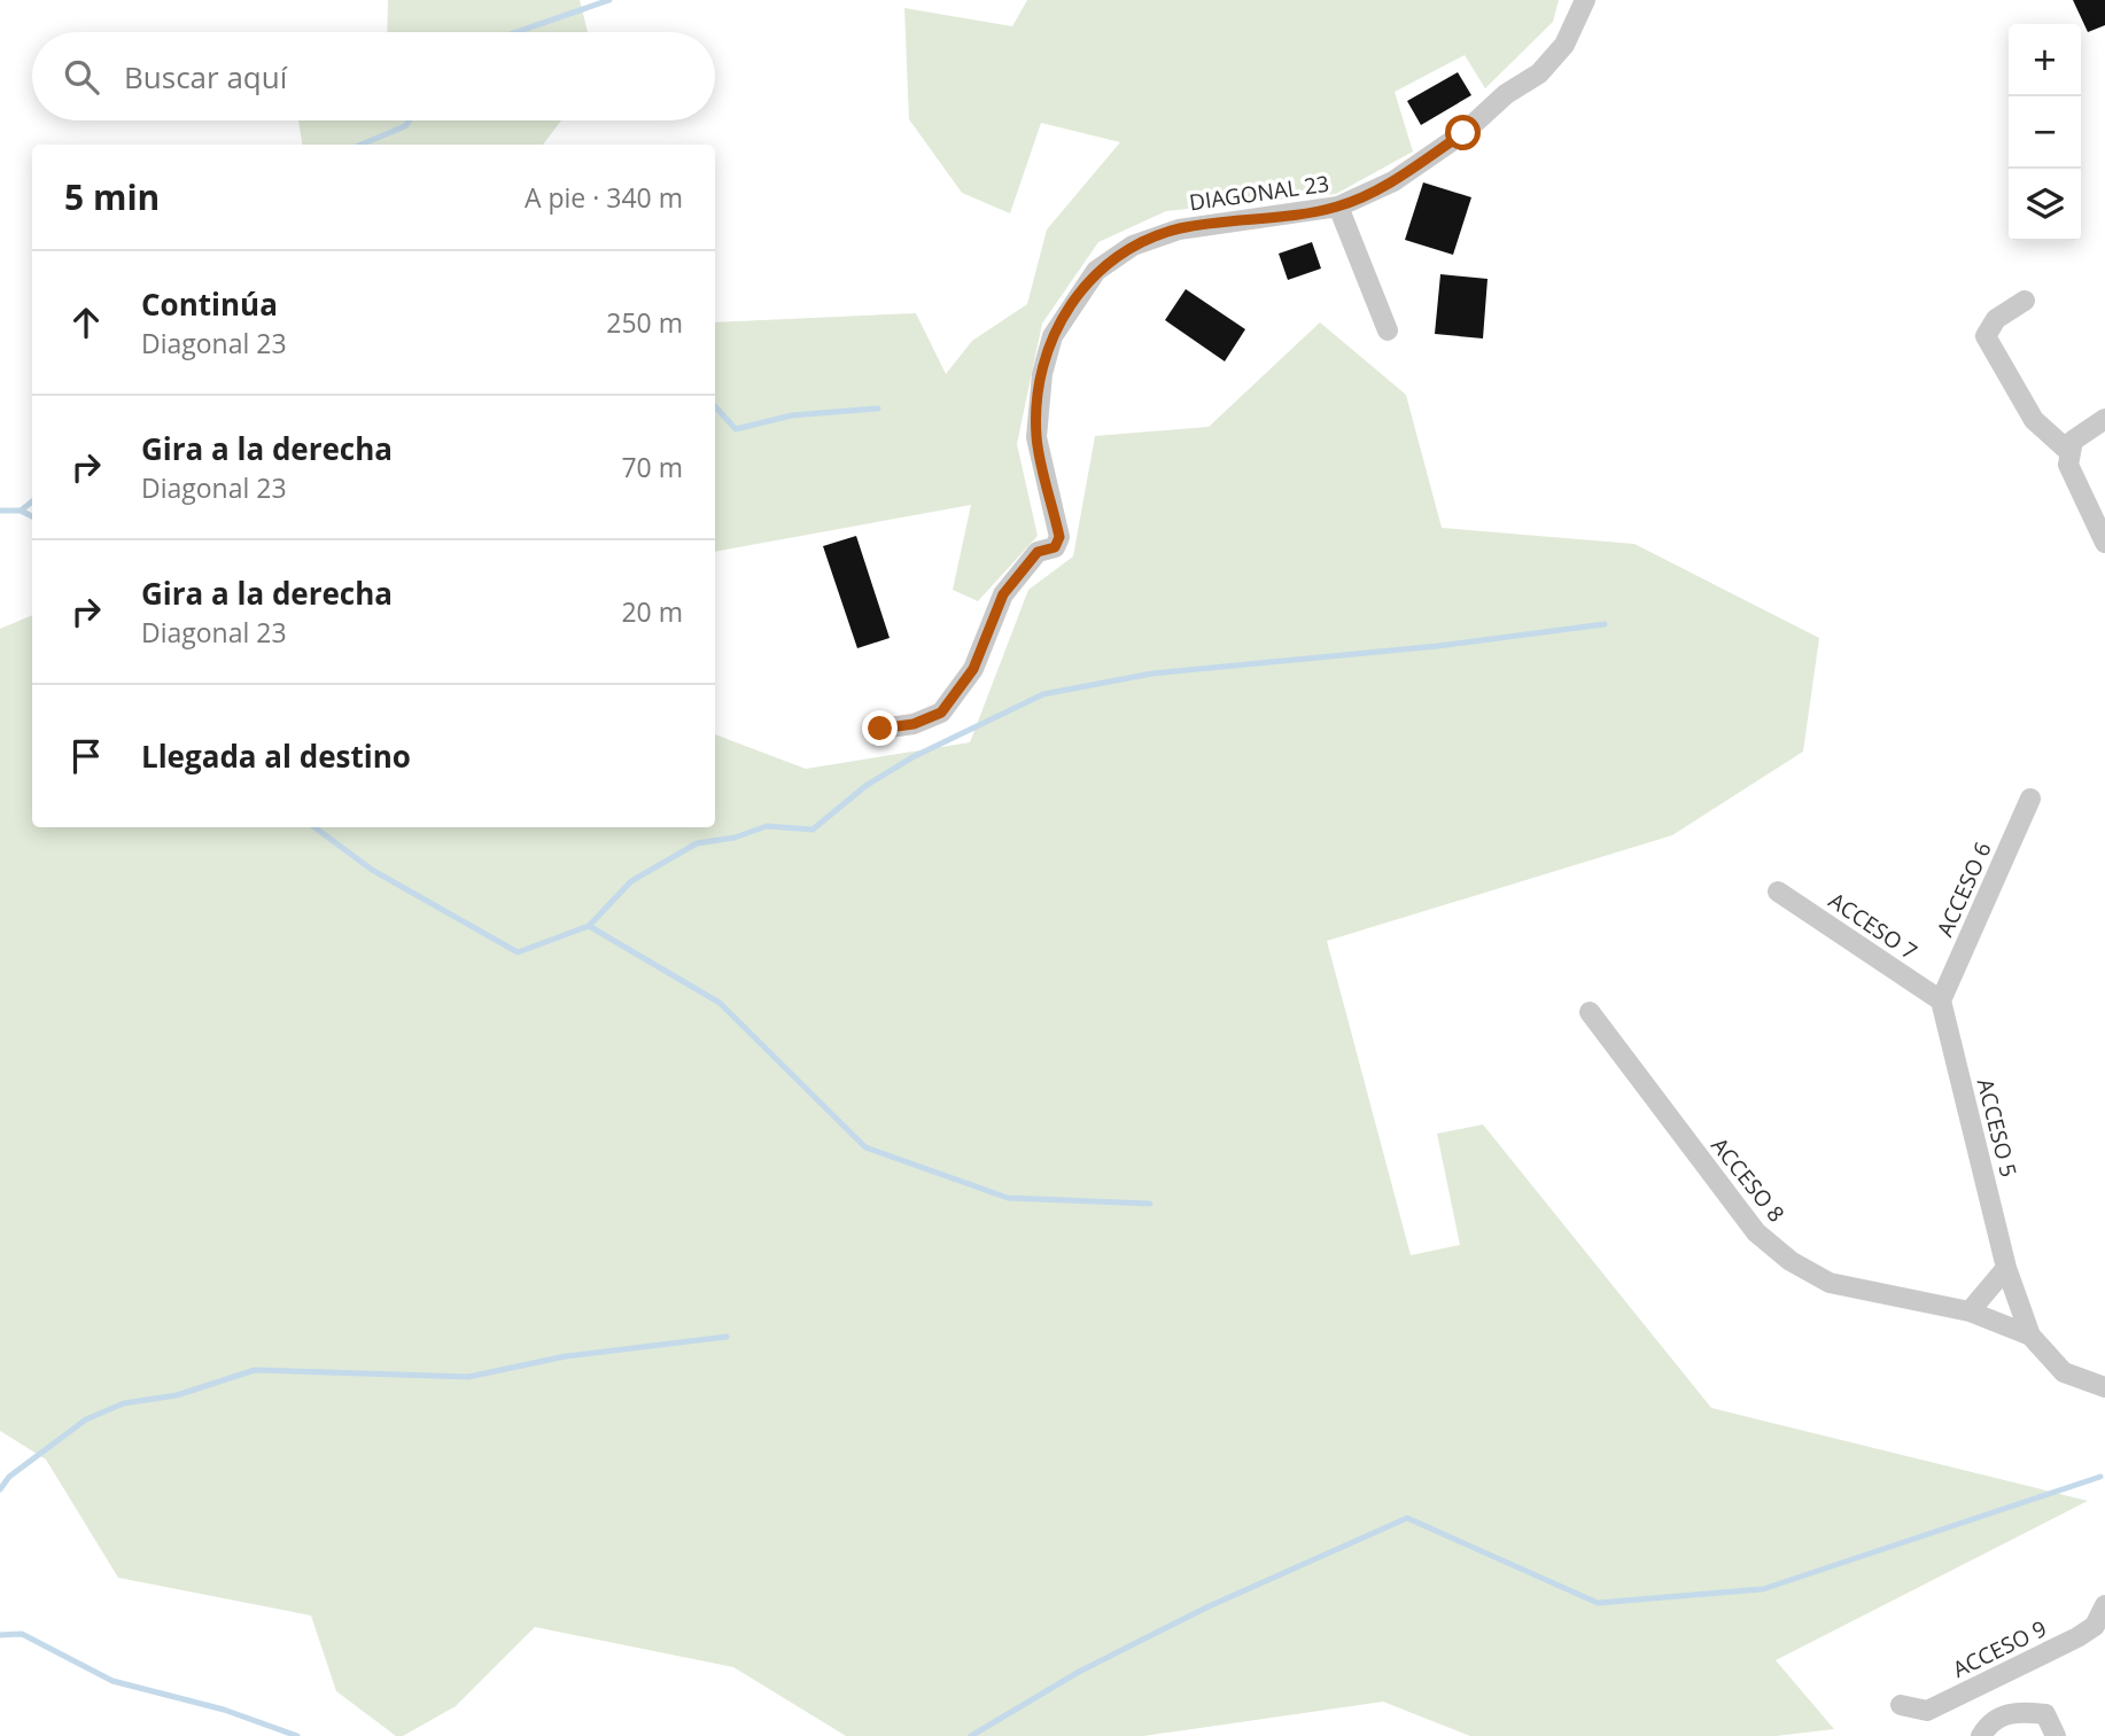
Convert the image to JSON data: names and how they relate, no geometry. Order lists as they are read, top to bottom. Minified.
{"streets":{"street":["DIAGONAL 23","ACCESO 6","ACCESO 7","ACCESO 5","ACCESO 8","ACCESO 9"]},"crossings":[["ACCESO 6","ACCESO 7"],["ACCESO 6","ACCESO 5"],["ACCESO 7","ACCESO 5"],["ACCESO 5","ACCESO 8"]],"page":{"map_buttons":["+","−"],"search":"Buscar aquí","heading":["5 min","A pie · 340 m"],"list":[["Continúa","Diagonal 23","250 m"],["Gira a la derecha","Diagonal 23","70 m"],["Gira a la derecha","Diagonal 23","20 m"],"Llegada al destino"]}}
